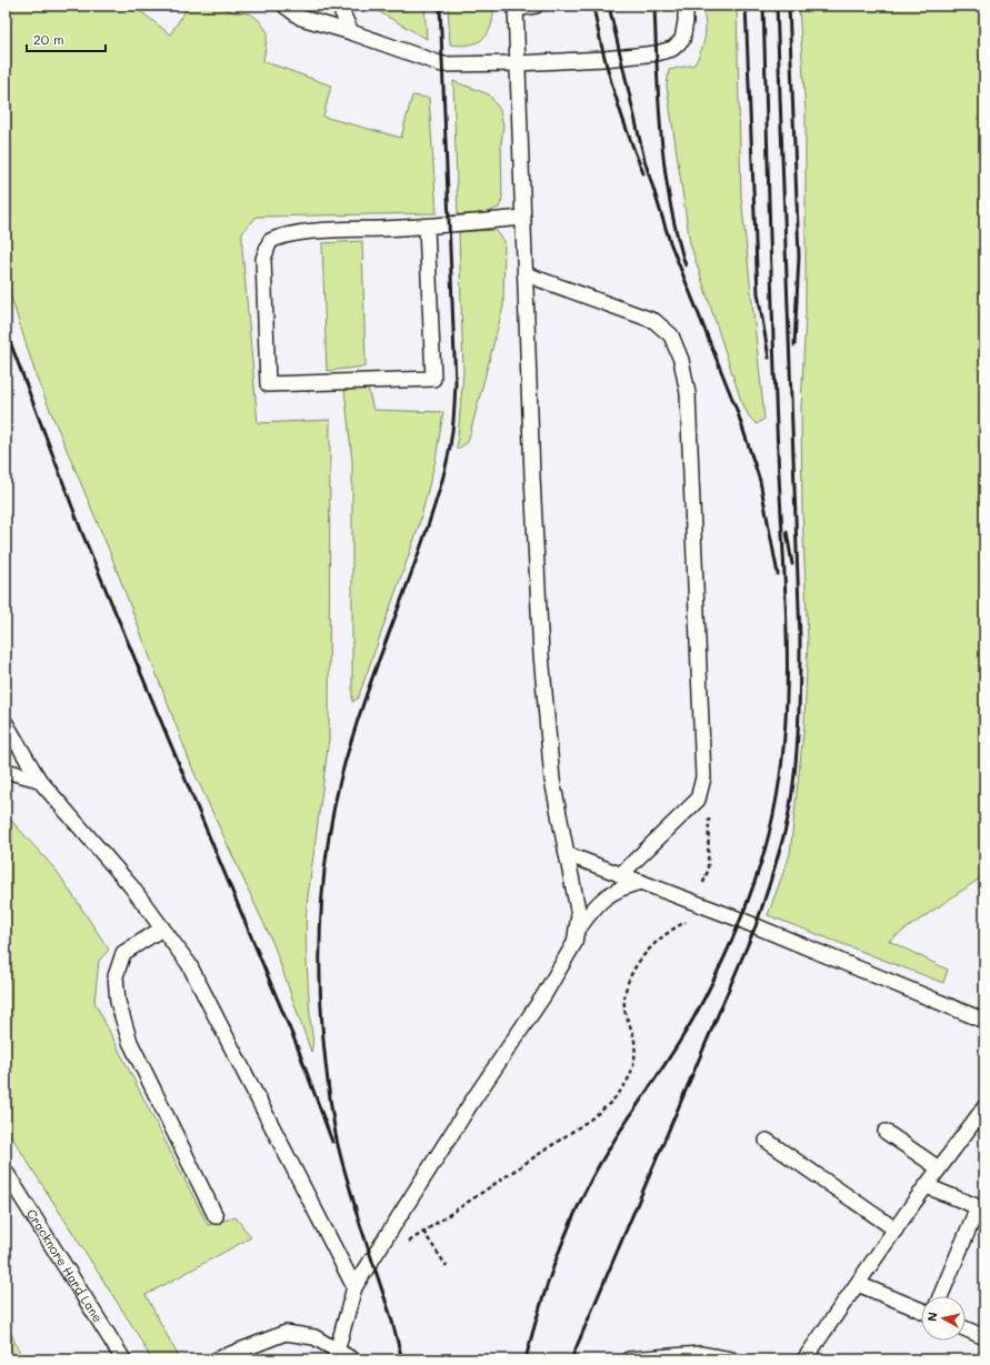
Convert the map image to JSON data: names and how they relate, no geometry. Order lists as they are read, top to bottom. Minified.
{"streets":{"lane":["Cracknore Hard Lane"]},"scale_bar":"20 m","north":"left"}
